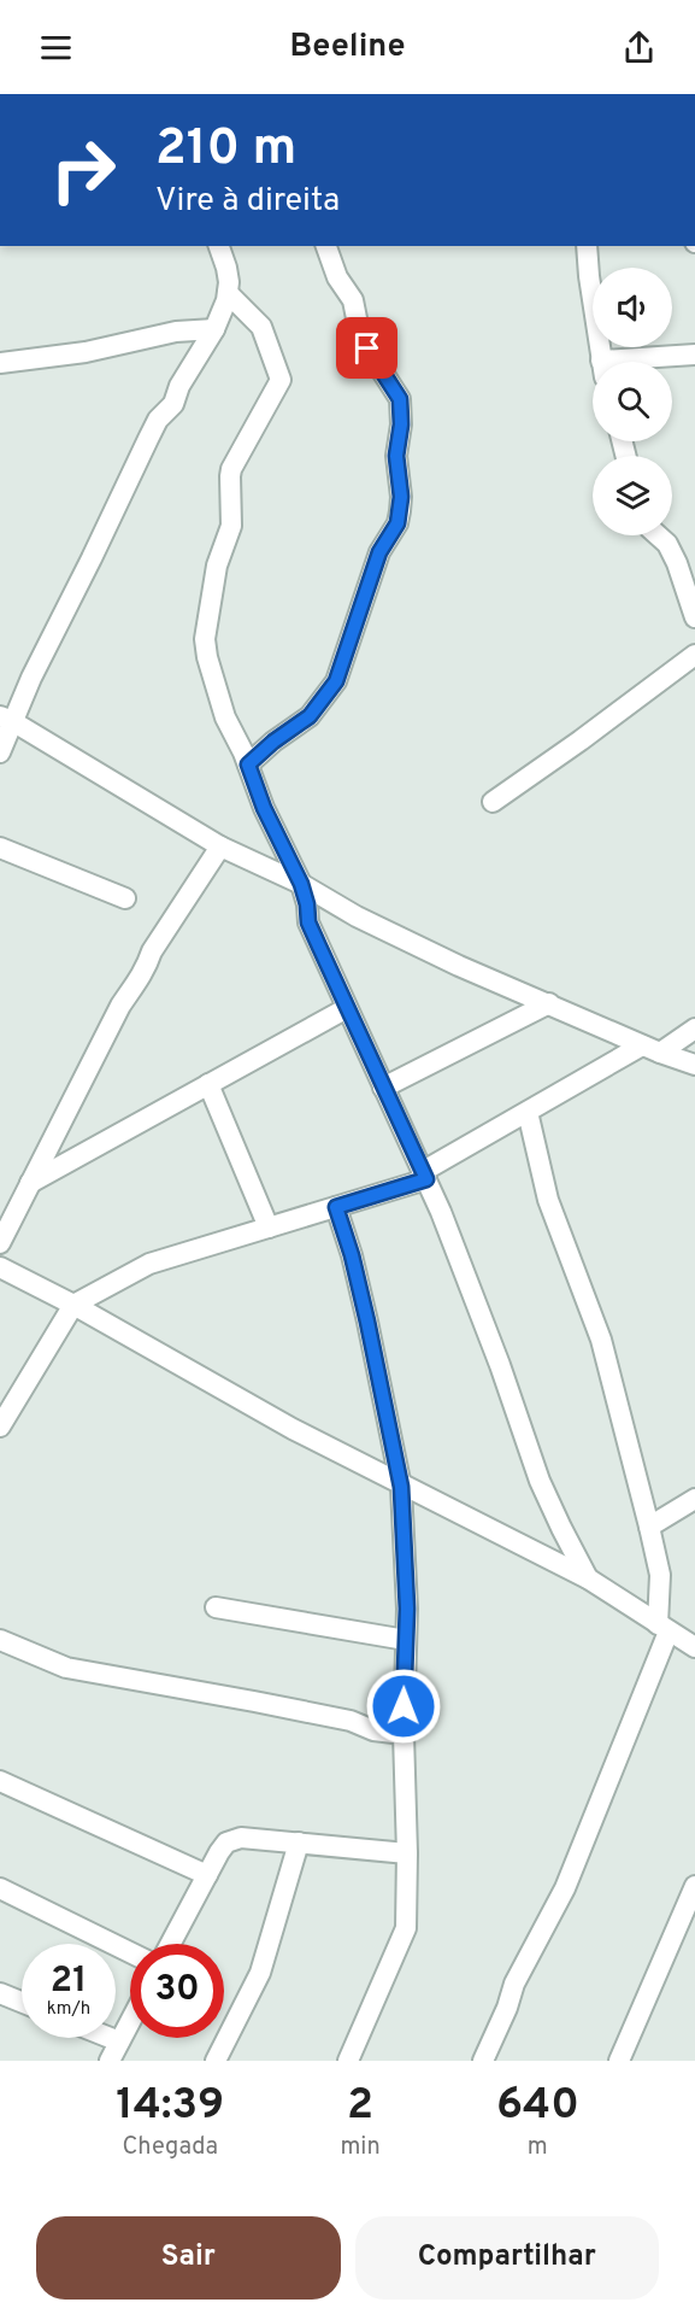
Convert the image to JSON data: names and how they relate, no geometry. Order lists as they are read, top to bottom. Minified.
{"page":{"header":"Beeline","turn":["210 m","Vire à direita"],"speed":"21 km/h","limit":"30","eta":["14:39","Chegada","2","min","640","m"],"buttons":["Sair","Compartilhar"]}}
